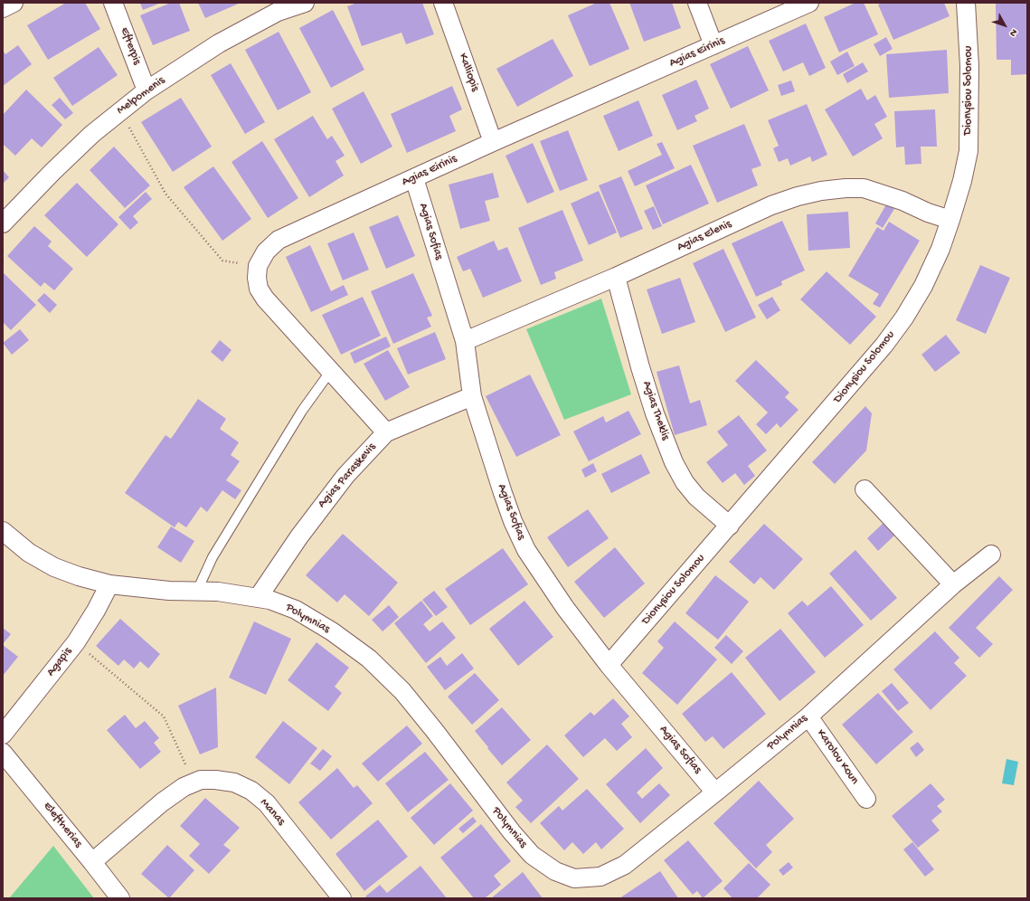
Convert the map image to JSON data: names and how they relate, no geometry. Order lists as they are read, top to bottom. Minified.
{"streets":{"street":["Efterpis","Agias Eirinis","Kalliopis","Dionysiou Solomou","Melpomenis","Agias Sofias","Agias Elenis","Agias Theklis","Agias Paraskevis","Polymnias","Agapis","Karolou Koun","Manas","Eleftherias"]},"crossings":[["Efterpis","Melpomenis"],["Agias Eirinis","Kalliopis"],["Agias Eirinis","Agias Sofias"],["Dionysiou Solomou","Agias Sofias"],["Dionysiou Solomou","Agias Elenis"],["Dionysiou Solomou","Agias Theklis"],["Agias Sofias","Agias Elenis"],["Agias Sofias","Agias Paraskevis"],["Agias Sofias","Polymnias"],["Agias Elenis","Agias Theklis"],["Agias Paraskevis","Polymnias"],["Polymnias","Agapis"],["Polymnias","Karolou Koun"],["Manas","Eleftherias"]],"north":"bottom right"}
